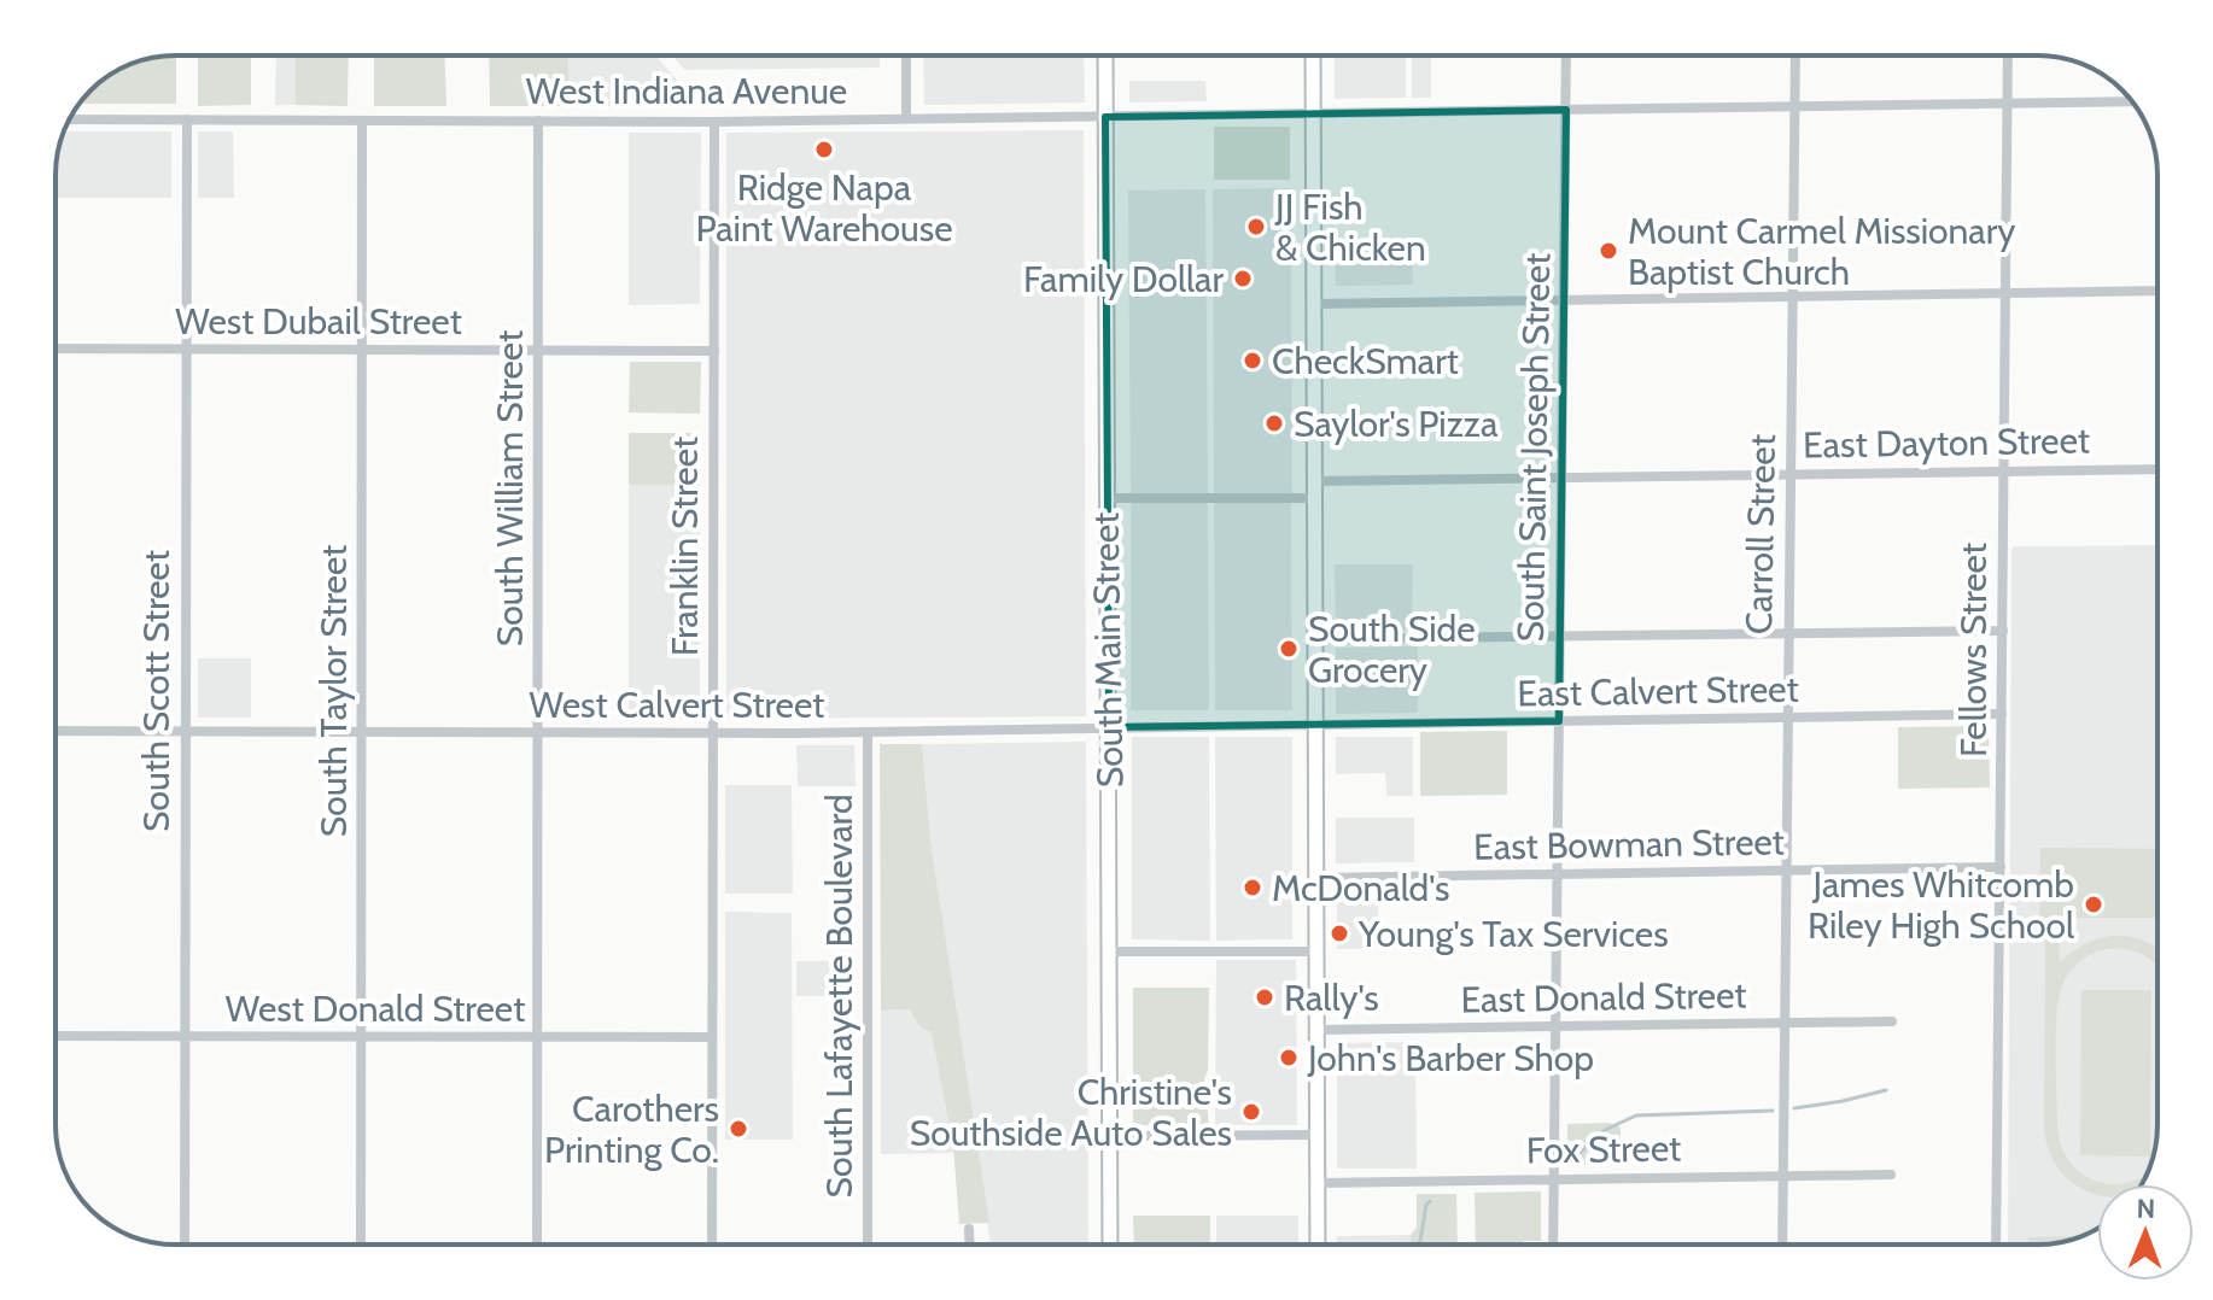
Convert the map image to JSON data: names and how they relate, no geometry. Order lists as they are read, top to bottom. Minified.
{"streets":{"main road":["South Main Street"],"street":["West Indiana Avenue","West Dubail Street","East Dayton Street","South Saint Joseph Street","South William Street","Carroll Street","Franklin Street","Fellows Street","South Scott Street","South Taylor Street","East Calvert Street","West Calvert Street","East Bowman Street","South Lafayette Boulevard","East Donald Street","West Donald Street","Fox Street"]},"crossings":[["West Indiana Avenue","South Saint Joseph Street"],["West Indiana Avenue","South William Street"],["West Indiana Avenue","Carroll Street"],["West Indiana Avenue","Franklin Street"],["West Indiana Avenue","South Main Street"],["West Indiana Avenue","Fellows Street"],["West Indiana Avenue","South Scott Street"],["West Indiana Avenue","South Taylor Street"],["West Dubail Street","South William Street"],["West Dubail Street","Franklin Street"],["West Dubail Street","South Scott Street"],["West Dubail Street","South Taylor Street"],["East Dayton Street","South Saint Joseph Street"],["East Dayton Street","Carroll Street"],["East Dayton Street","Fellows Street"],["South Saint Joseph Street","East Calvert Street"],["South Saint Joseph Street","East Bowman Street"],["South Saint Joseph Street","East Donald Street"],["South Saint Joseph Street","Fox Street"],["South William Street","West Calvert Street"],["South William Street","West Donald Street"],["Carroll Street","East Calvert Street"],["Carroll Street","East Bowman Street"],["Carroll Street","East Donald Street"],["Carroll Street","Fox Street"],["Franklin Street","West Calvert Street"],["Franklin Street","West Donald Street"],["South Main Street","West Calvert Street"],["Fellows Street","East Calvert Street"],["Fellows Street","East Bowman Street"],["South Scott Street","West Calvert Street"],["South Scott Street","West Donald Street"],["South Taylor Street","West Calvert Street"],["South Taylor Street","West Donald Street"],["East Calvert Street","West Calvert Street"],["West Calvert Street","South Lafayette Boulevard"]],"places":["Ridge Napa Paint Warehouse","JJ Fish & Chicken","Mount Carmel Missionary Baptist Church","Family Dollar","CheckSmart","Saylor's Pizza","South Side Grocery","McDonald's","James Whitcomb Riley High School","Young's Tax Services","Rally's","John's Barber Shop","Christine's Southside Auto Sales","Carothers Printing Co."],"north":"top"}
